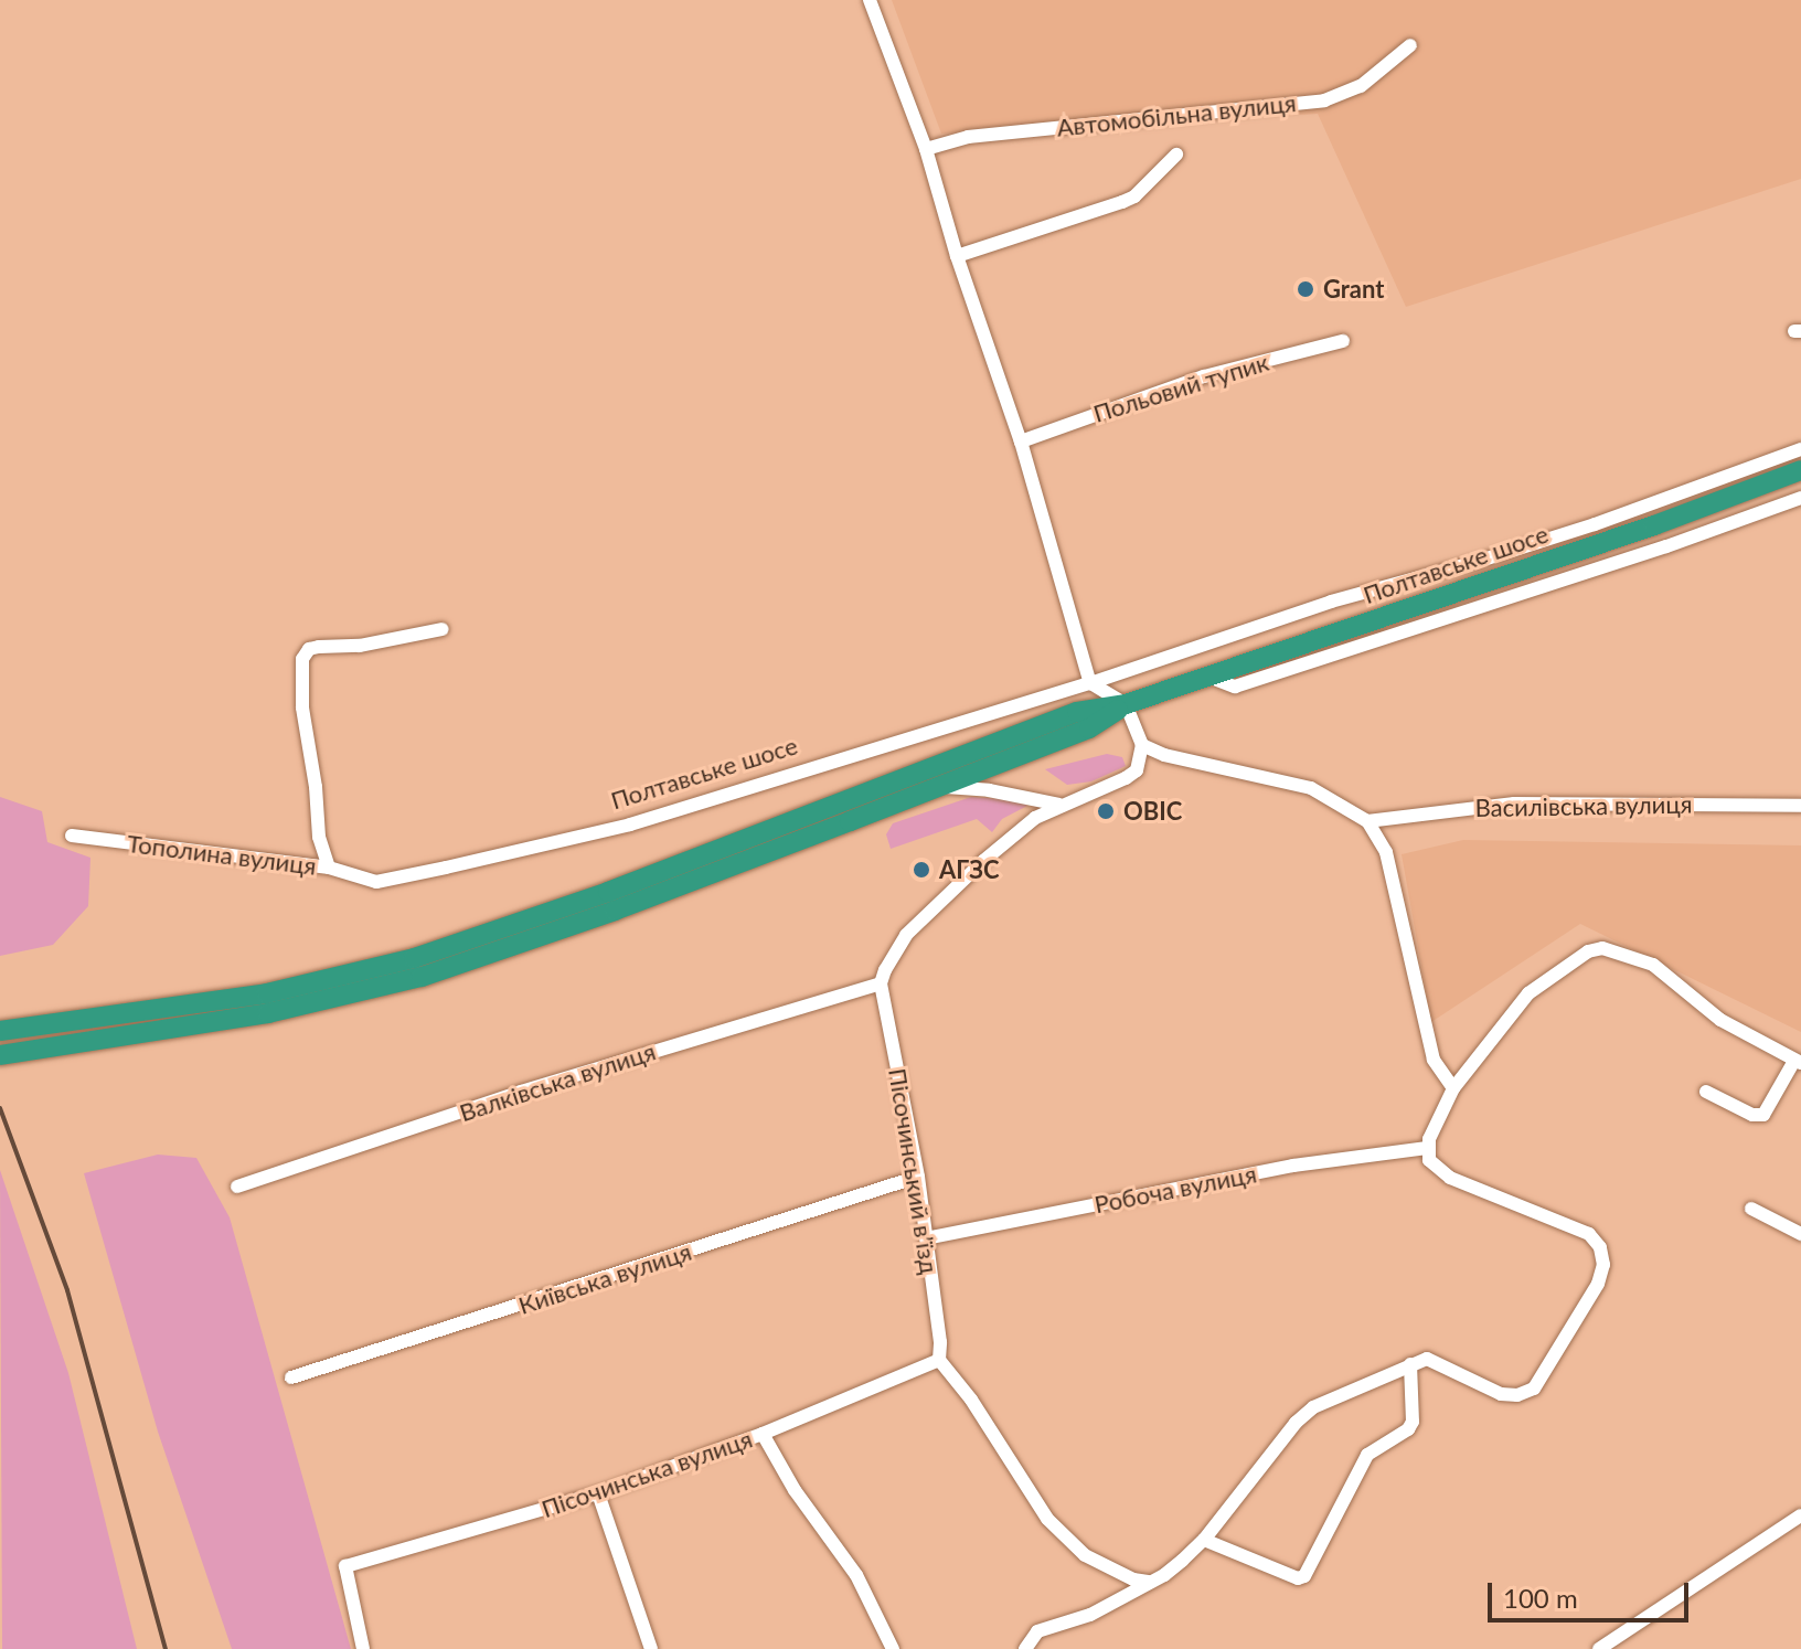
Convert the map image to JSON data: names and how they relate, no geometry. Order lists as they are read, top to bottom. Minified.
{"streets":{"highway":["Полтавське шосе"],"street":["Автомобільна вулиця","Польовий тупик","Василівська вулиця","Тополина вулиця","Валківська вулиця","Пісочинський в’їзд","Робоча вулиця","Київська вулиця","Пісочинська вулиця"]},"crossings":[["Полтавське шосе","Тополина вулиця"],["Валківська вулиця","Пісочинський в’їзд"],["Пісочинський в’їзд","Робоча вулиця"],["Пісочинський в’їзд","Київська вулиця"],["Пісочинський в’їзд","Пісочинська вулиця"]],"places":["Grant","ОВІС","АГЗС"],"scale_bar":"100 m"}
